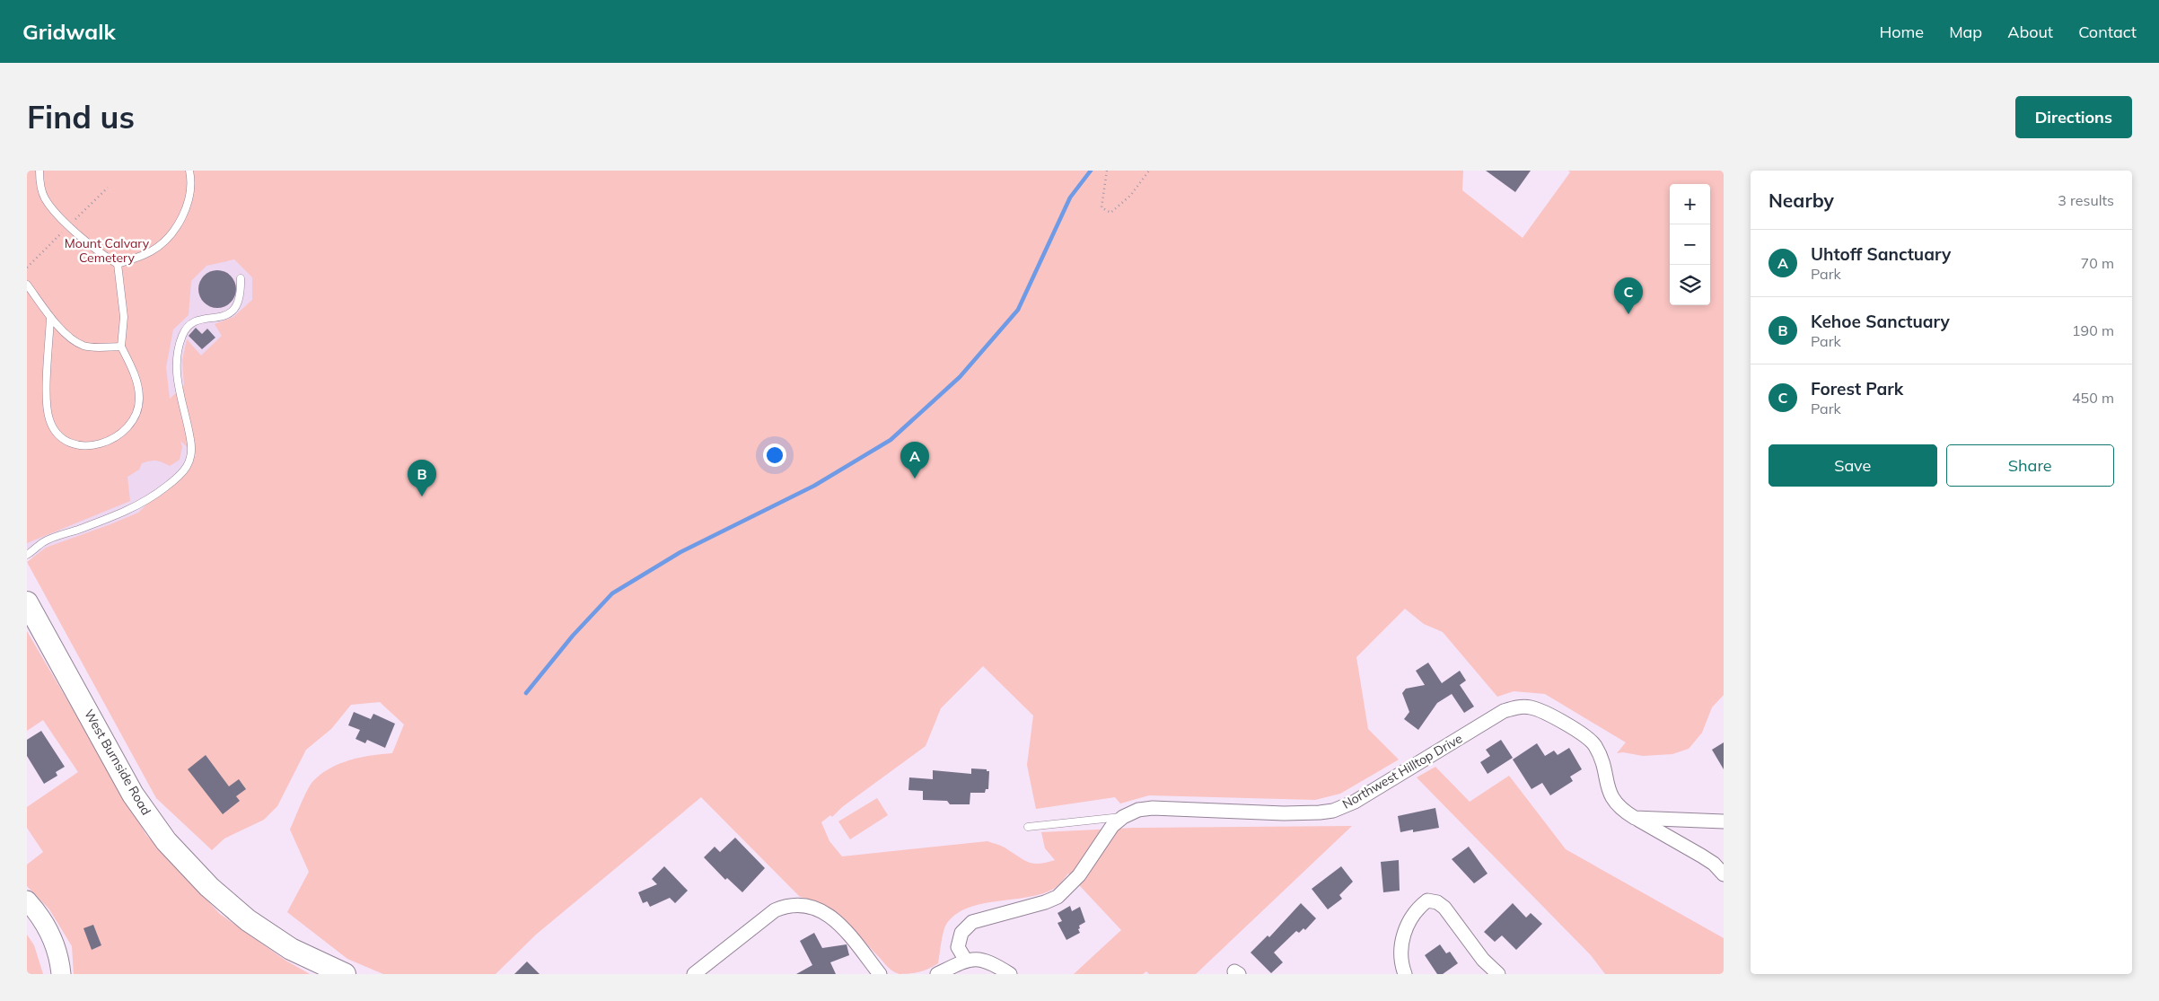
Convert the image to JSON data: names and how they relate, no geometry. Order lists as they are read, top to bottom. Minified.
{"streets":{"main road":["West Burnside Road"],"street":["Northwest Hilltop Drive"]},"parks":["Mount Calvary Cemetery"],"page":{"header":"Gridwalk","nav":["Home","Map","About","Contact"],"buttons":["Directions",["Save","Share"]],"title":"Find us","heading":["Nearby","3 results"],"map_buttons":["+","−"],"list":[{"mark":"A","name":"Uhtoff Sanctuary","note":"Park","value":"70 m"},{"mark":"B","name":"Kehoe Sanctuary","note":"Park","value":"190 m"},{"mark":"C","name":"Forest Park","note":"Park","value":"450 m"}],"pins":["C","A","B"]}}
